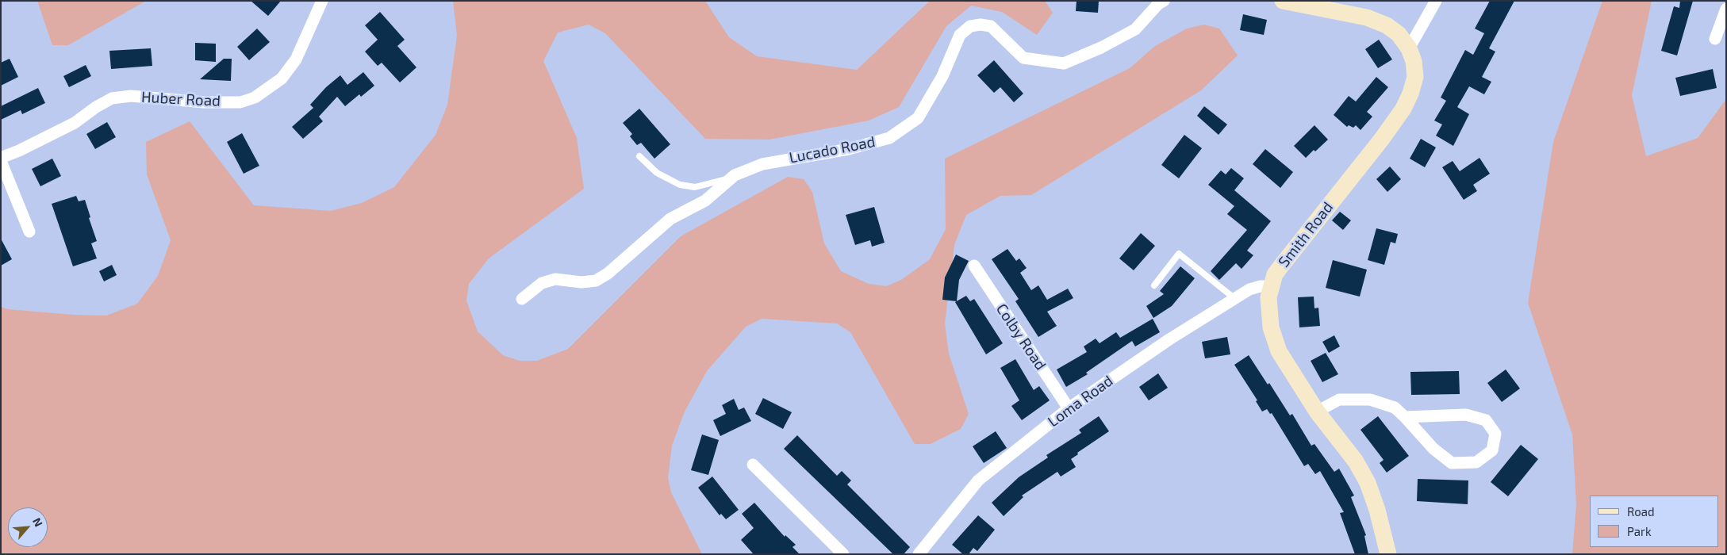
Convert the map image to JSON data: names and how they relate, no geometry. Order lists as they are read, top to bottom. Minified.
{"streets":{"street":["Huber Road","Lucado Road","Smith Road","Colby Road","Loma Road"]},"crossings":[["Smith Road","Loma Road"],["Colby Road","Loma Road"]],"legend":["Road","Park"],"north":"top right"}
